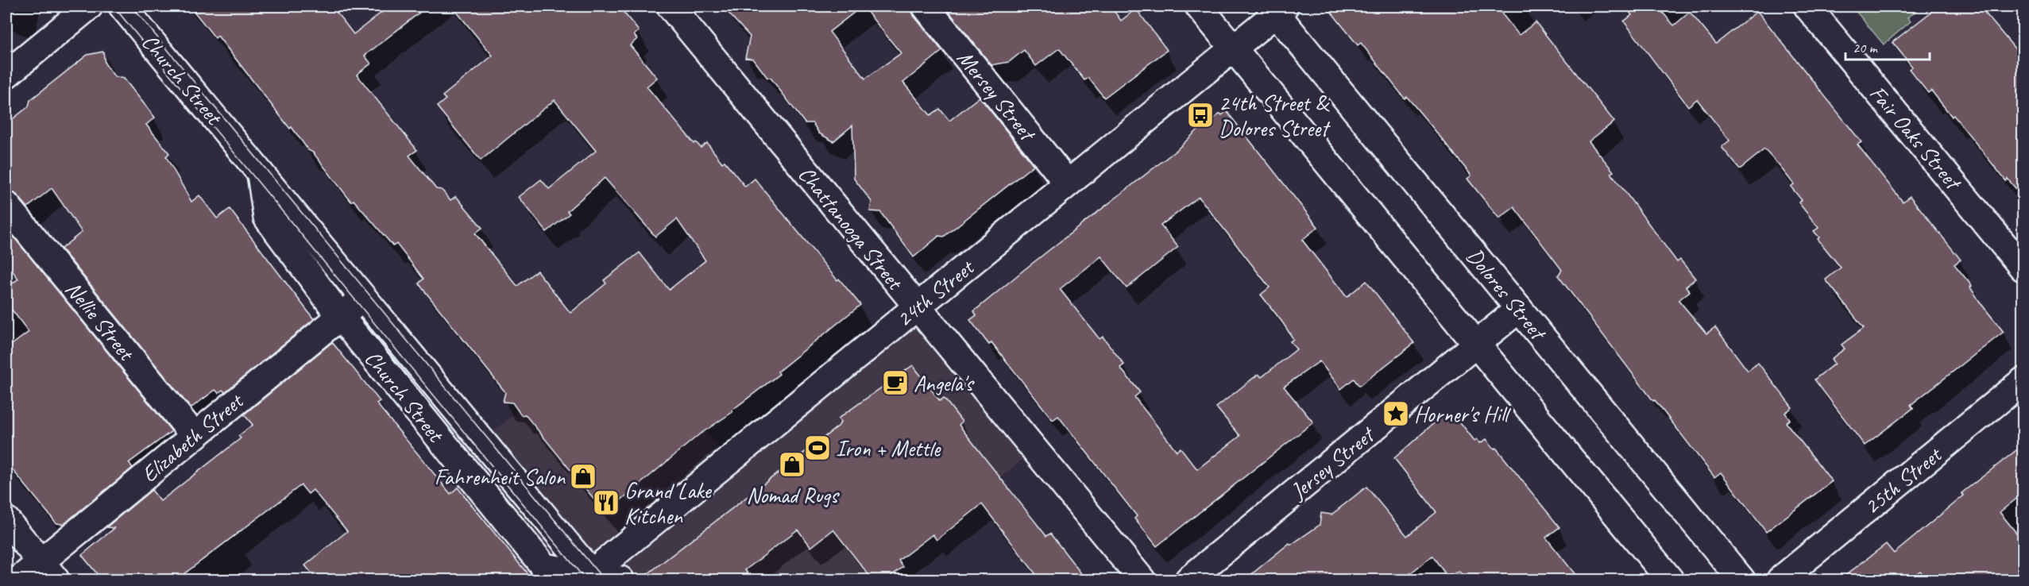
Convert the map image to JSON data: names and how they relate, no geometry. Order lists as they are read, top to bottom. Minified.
{"streets":{"street":["Church Street","Mersey Street","Fair Oaks Street","Chattanooga Street","24th Street","Dolores Street","Nellie Street","Elizabeth Street","Jersey Street","25th Street"]},"crossings":[["Church Street","24th Street"],["Church Street","Elizabeth Street"],["Mersey Street","24th Street"],["Chattanooga Street","24th Street"],["24th Street","Dolores Street"],["Dolores Street","Jersey Street"],["Nellie Street","Elizabeth Street"]],"places":{"bus stop":["24th Street & Dolores Street"],"cafe":["Angela's"],"place":["Horner's Hill"],"sports":["Iron + Mettle"],"shop":["Nomad Rugs","Fahrenheit Salon"],"restaurant":["Grand Lake Kitchen"]},"scale_bar":"20 m"}
